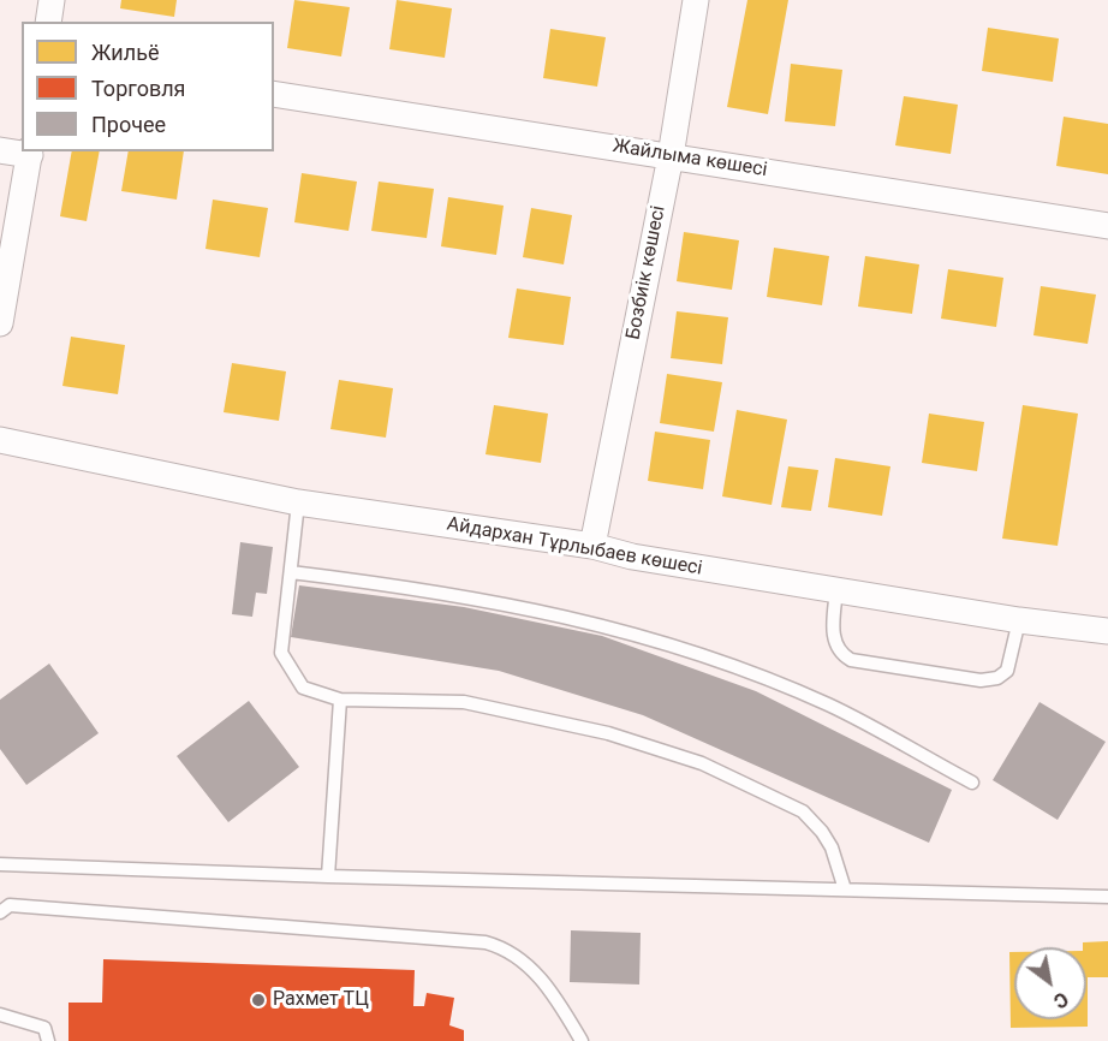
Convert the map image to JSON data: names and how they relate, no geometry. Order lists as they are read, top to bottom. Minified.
{"streets":{"street":["Жайлыма көшесі","Бозбиік көшесі","Айдархан Тұрлыбаев көшесі"]},"crossings":[["Жайлыма көшесі","Бозбиік көшесі"],["Бозбиік көшесі","Айдархан Тұрлыбаев көшесі"]],"places":["Рахмет ТЦ"],"legend":["Жильё","Торговля","Прочее"],"north":"bottom right"}
